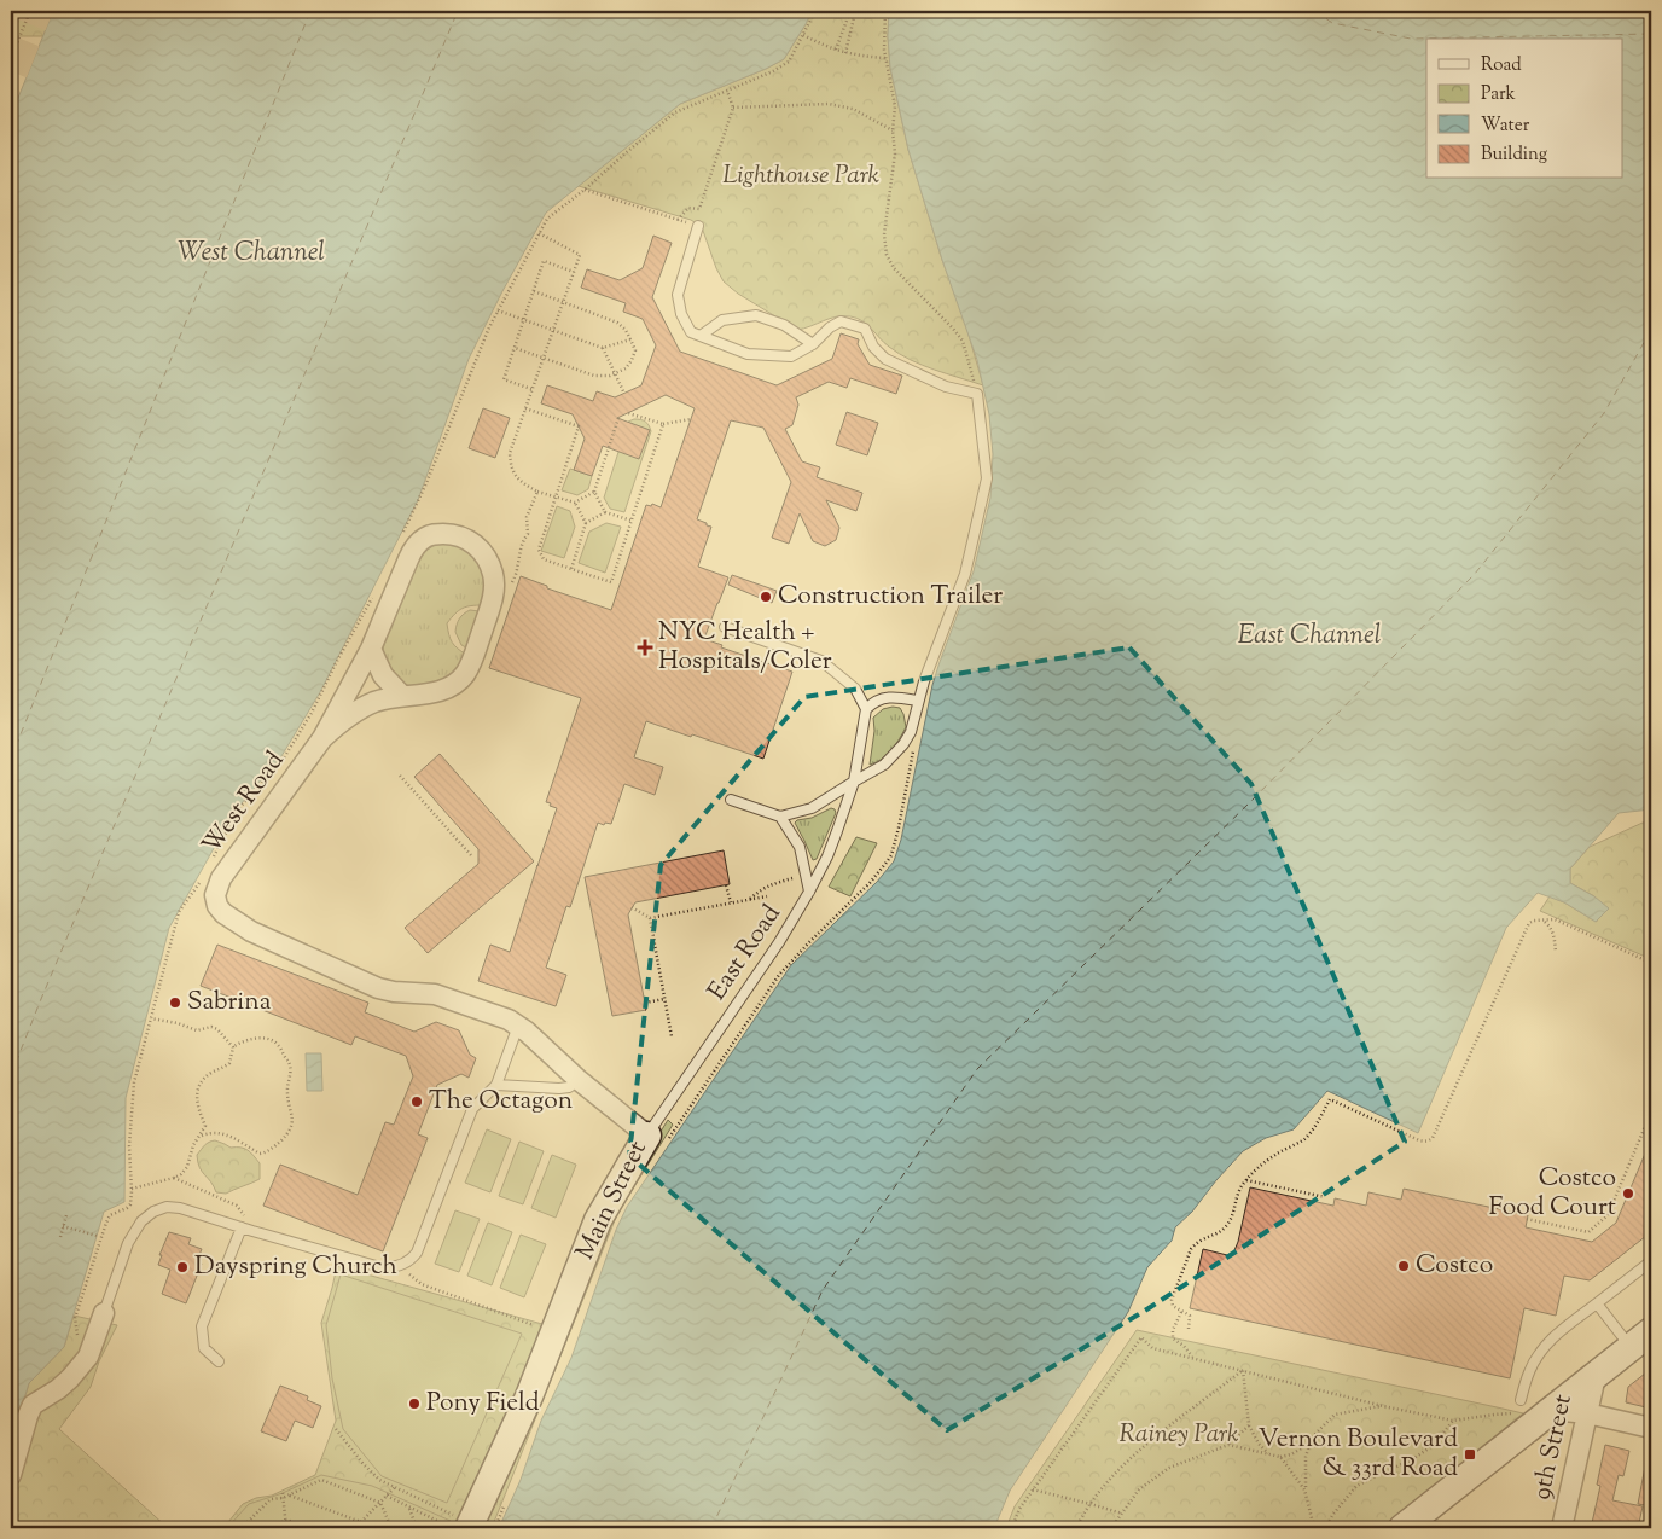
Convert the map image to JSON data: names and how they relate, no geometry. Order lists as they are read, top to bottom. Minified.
{"streets":{"street":["West Road","Main Street","9th Street"],"lane":["East Road"]},"crossings":[["West Road","Main Street"],["East Road","Main Street"]],"water":["West Channel","East Channel"],"parks":["Lighthouse Park","Rainey Park"],"places":{"other":["Construction Trailer","Sabrina","The Octagon","Costco Food Court","Costco","Dayspring Church","Pony Field"],"health":["NYC Health + Hospitals/Coler"],"transit":["Vernon Boulevard & 33rd Road"]},"legend":["Road","Park","Water","Building"]}
